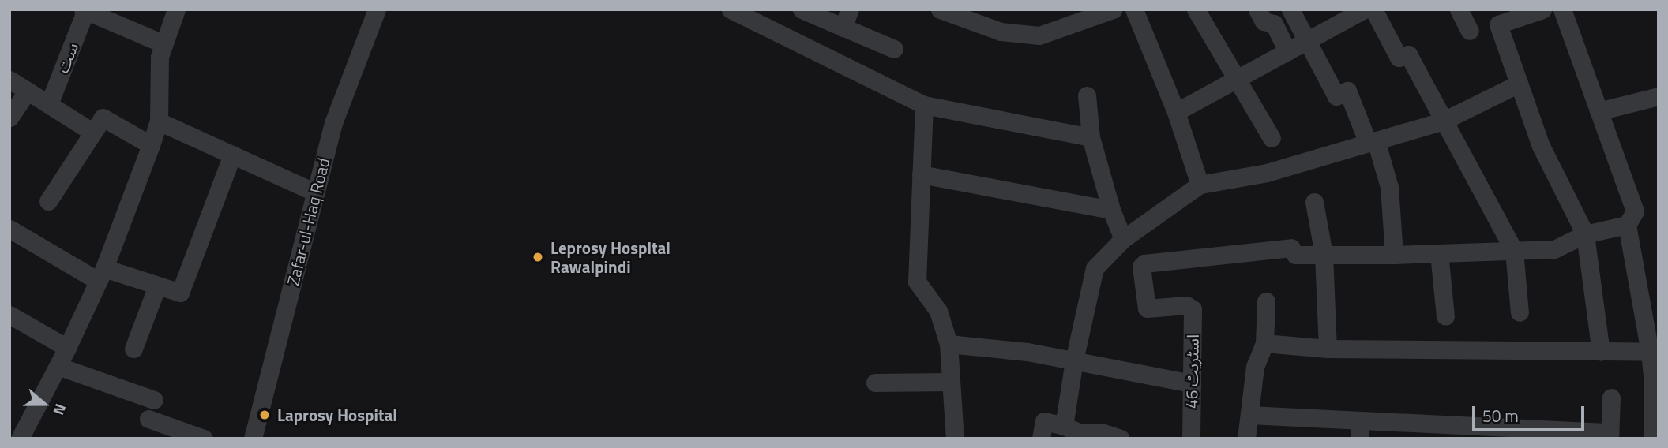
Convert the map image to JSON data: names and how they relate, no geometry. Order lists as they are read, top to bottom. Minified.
{"streets":{"street":["ست","Zafar-ul-Haq Road","اسٹریٹ 46"]},"places":["Leprosy Hospital Rawalpindi","Laprosy Hospital"],"scale_bar":"50 m","north":"right"}
